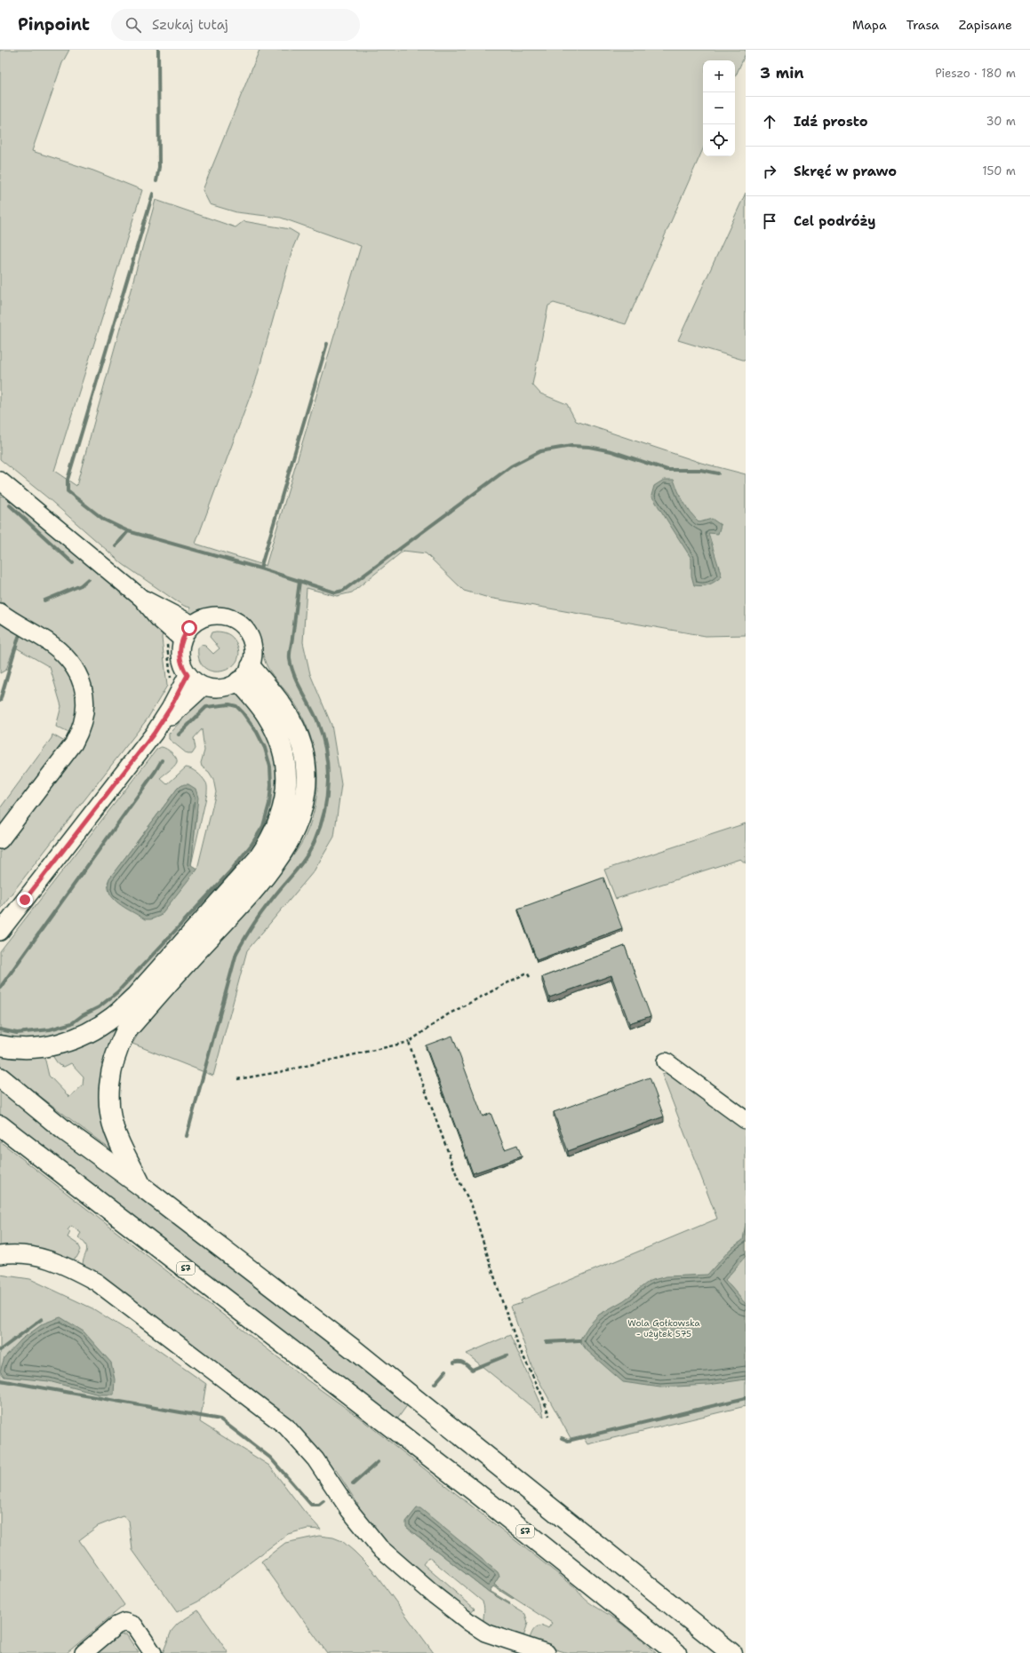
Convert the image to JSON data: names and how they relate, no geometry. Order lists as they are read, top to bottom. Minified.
{"streets":{"highway":["S7"]},"parks":["Wola Gołkowska - użytek 575"],"page":{"header":"Pinpoint","search":"Szukaj tutaj","nav":["Mapa","Trasa","Zapisane"],"heading":["3 min","Pieszo · 180 m"],"map_buttons":["+","−"],"list":[["Idź prosto","30 m"],["Skręć w prawo","150 m"],"Cel podróży"]}}
